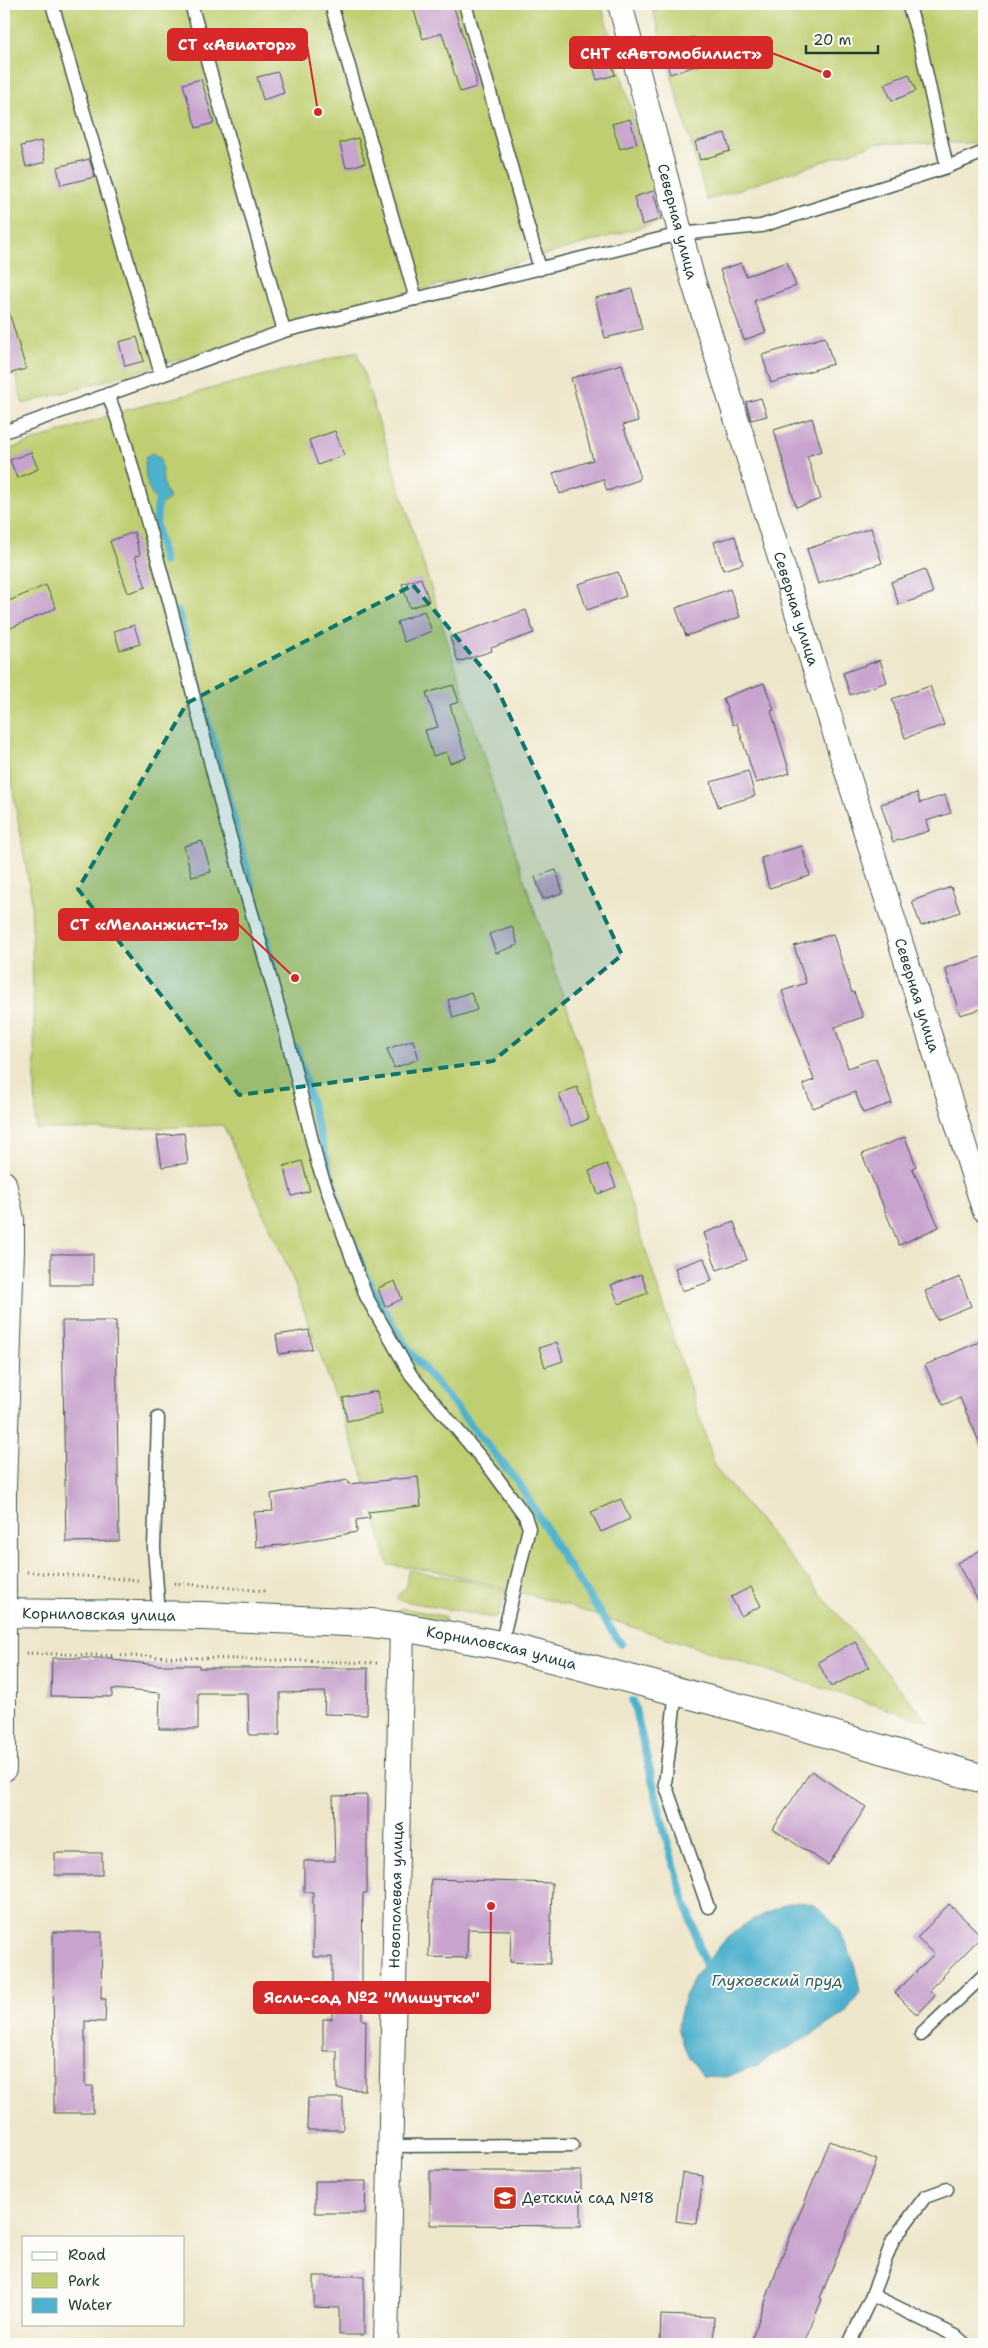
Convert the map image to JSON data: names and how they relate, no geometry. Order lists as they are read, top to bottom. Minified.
{"streets":{"street":["Северная улица","Корниловская улица","Новополевая улица"]},"crossings":[["Корниловская улица","Новополевая улица"]],"water":["Глуховский пруд"],"places":{"other":["СНТ «Автомобилист»","СТ «Авиатор»","СТ «Меланжист-1»","Ясли-сад №2 \"Мишутка\""],"school or university":["Детский сад №18"]},"legend":["Road","Park","Water"],"scale_bar":"20 m"}
